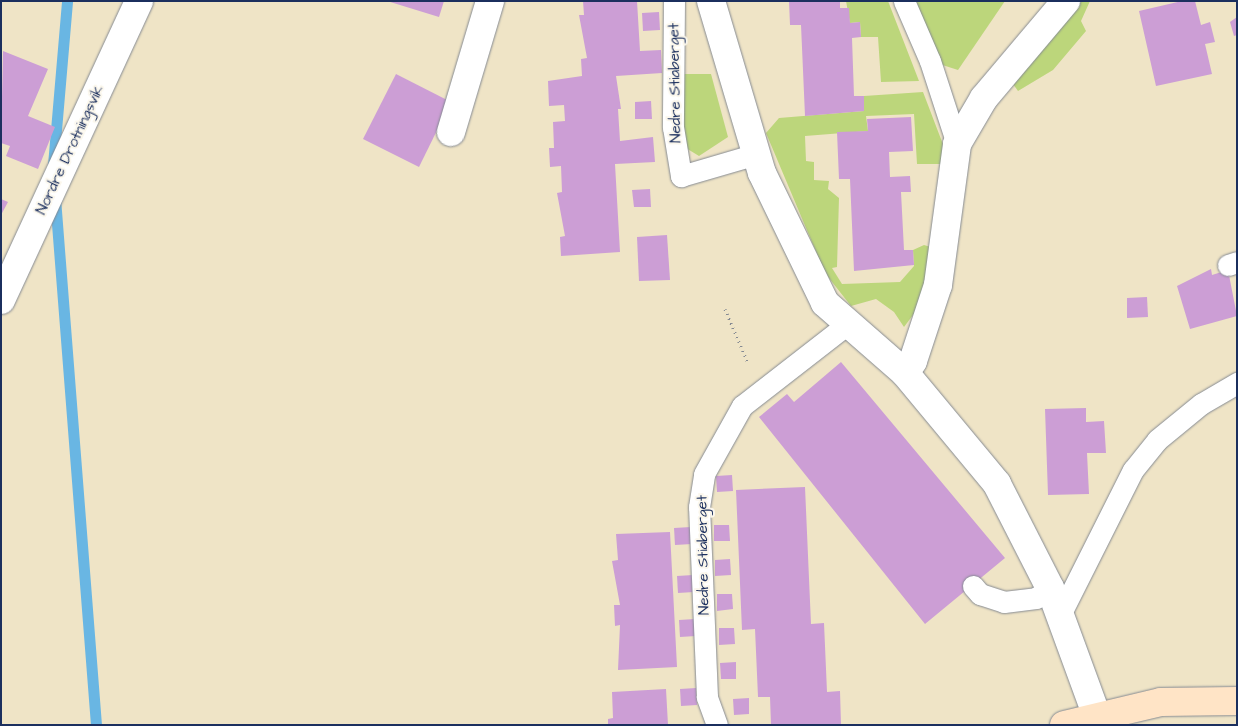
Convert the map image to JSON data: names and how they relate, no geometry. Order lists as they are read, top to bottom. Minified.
{"streets":{"street":["Nordre Drotningsvik"],"lane":["Nedre Stiaberget"]}}
